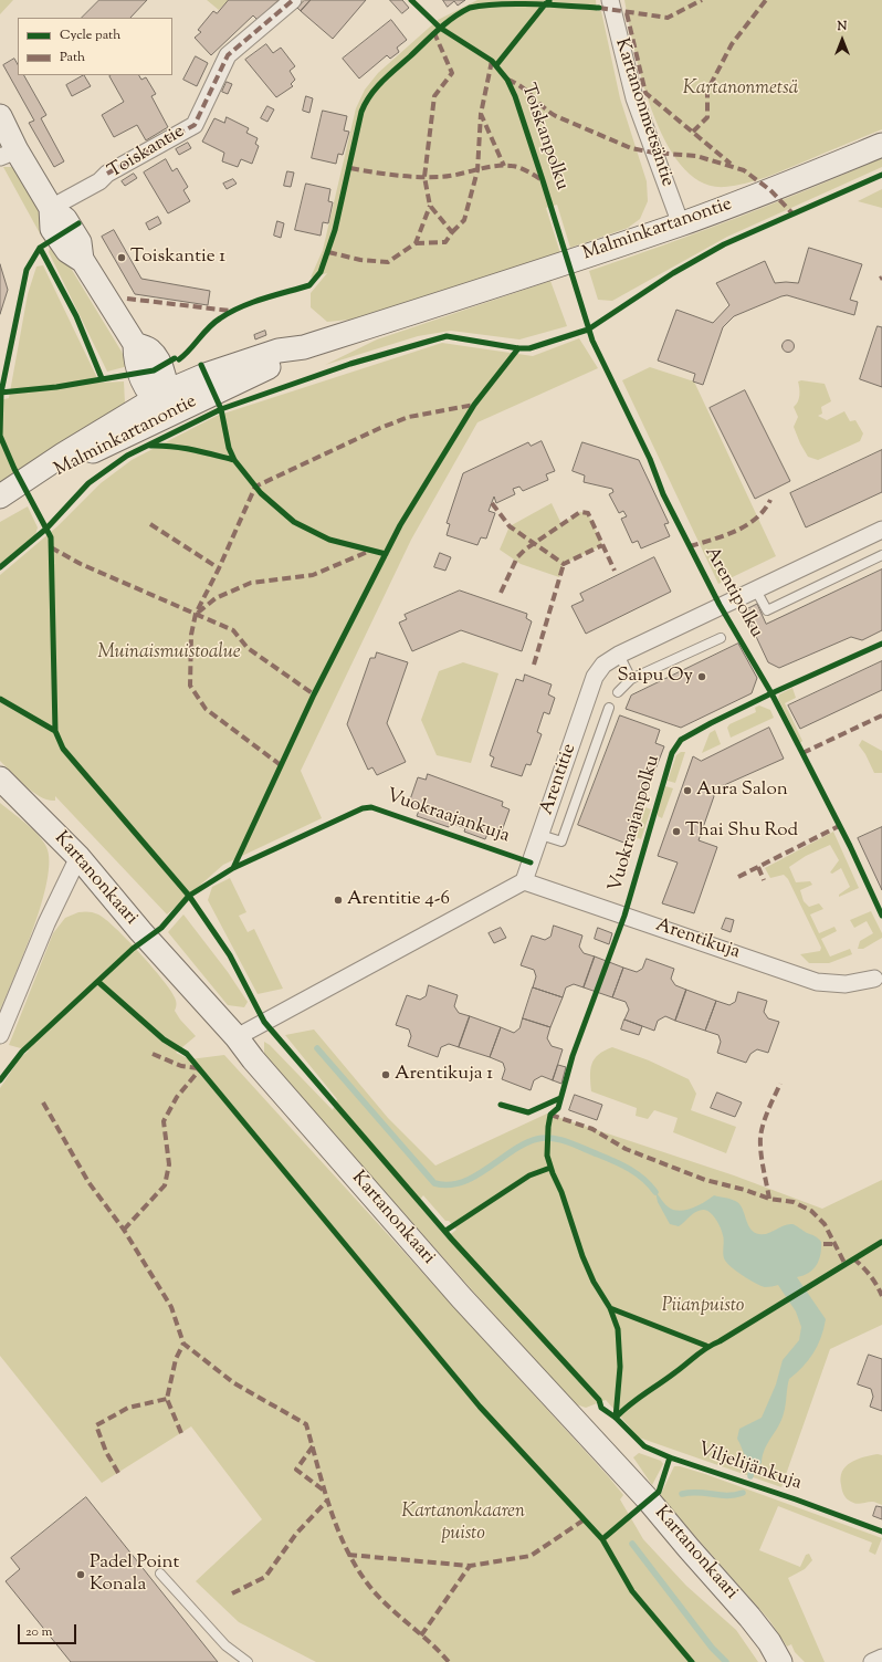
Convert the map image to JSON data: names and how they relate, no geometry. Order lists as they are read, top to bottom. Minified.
{"streets":{"street":["Kartanonmetsäntie","Toiskantie","Malminkartanontie","Arentitie","Kartanonkaari","Arentikuja"],"cycle path":["Toiskanpolku","Vuokraajankuja","Vuokraajanpolku","Viljelijänkuja"]},"crossings":[["Kartanonmetsäntie","Malminkartanontie"],["Arentitie","Arentikuja"]],"parks":["Kartanonmetsä","Muinaismuistoalue","Piianpuisto","Kartanonkaaren puisto"],"places":["Toiskantie 1","Saipu Oy","Aura Salon","Thai Shu Rod","Arentitie 4-6","Arentikuja 1","Padel Point Konala"],"legend":["Cycle path","Path"],"scale_bar":"20 m","north":"top"}
